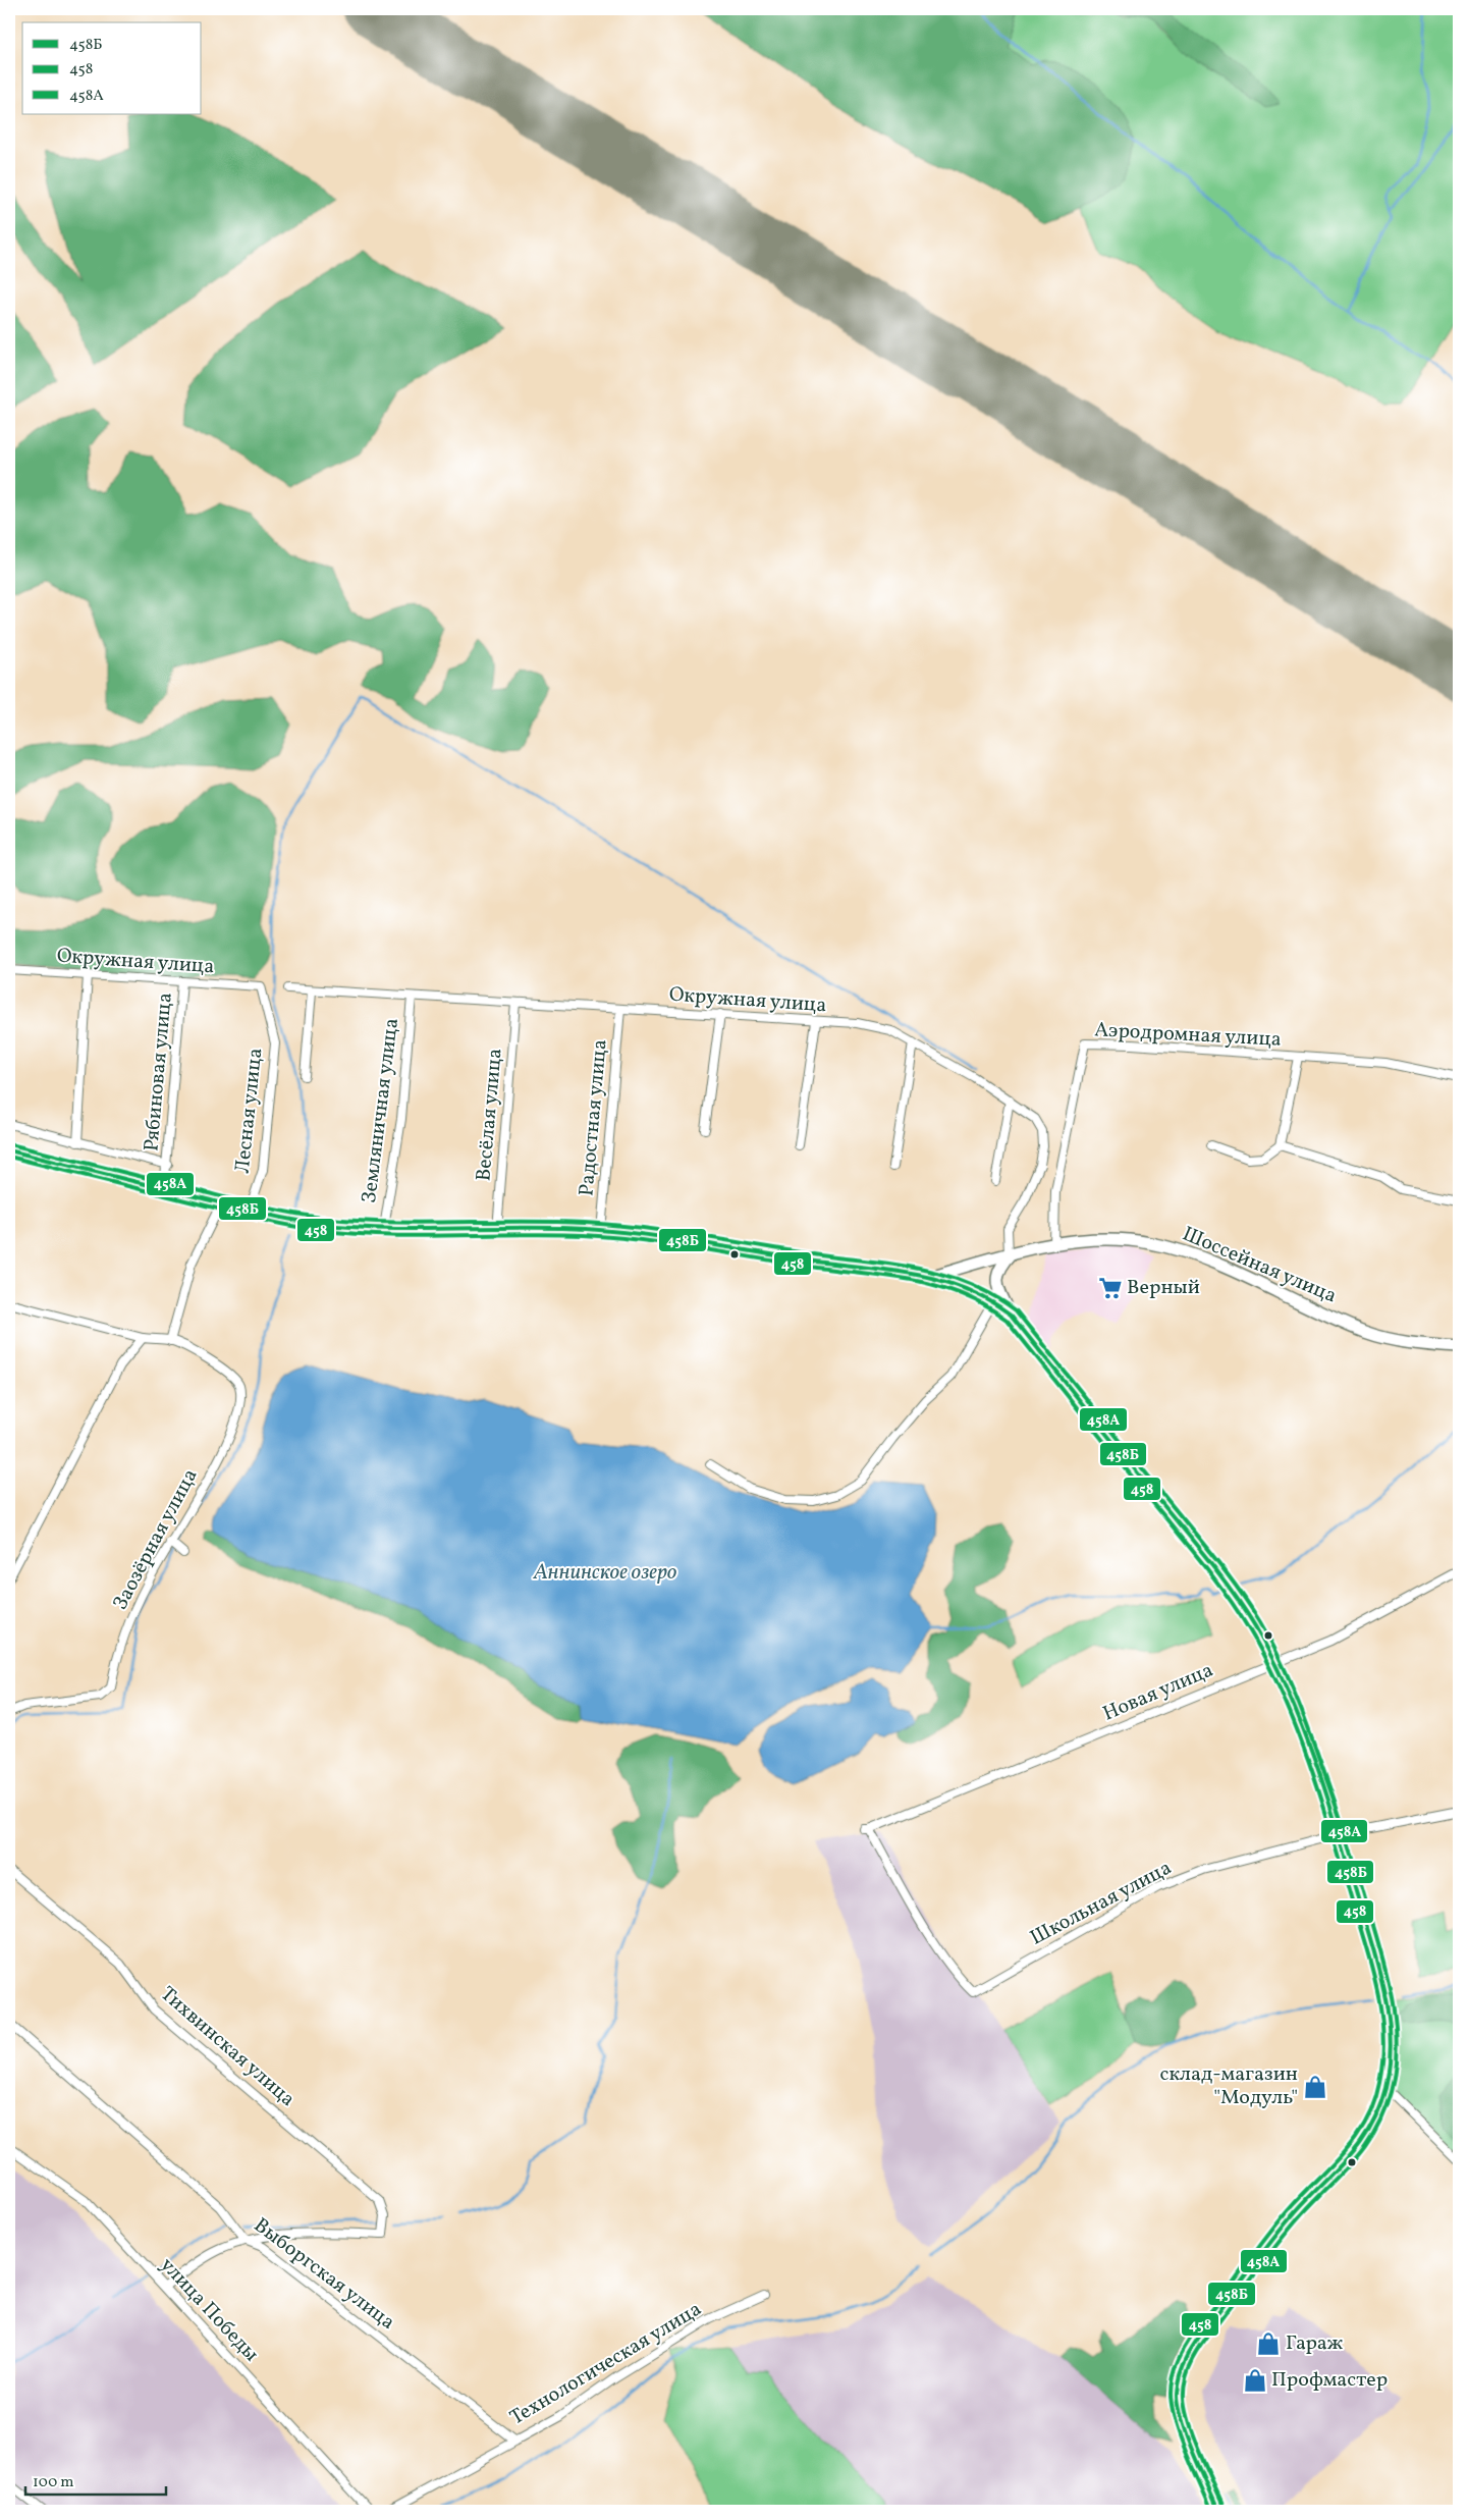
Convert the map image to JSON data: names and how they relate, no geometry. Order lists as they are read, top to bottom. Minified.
{"streets":{"main road":["Шоссейная улица"],"street":["Окружная улица","Аэродромная улица","Рябиновая улица","Лесная улица","Земляничная улица","Весёлая улица","Радостная улица","Заозёрная улица","Новая улица","Школьная улица","Тихвинская улица","Выборгская улица","улица Победы","Технологическая улица"]},"crossings":[["Окружная улица","Рябиновая улица"],["Окружная улица","Лесная улица"],["Окружная улица","Земляничная улица"],["Окружная улица","Весёлая улица"],["Окружная улица","Радостная улица"],["Окружная улица","Шоссейная улица"],["Аэродромная улица","Шоссейная улица"],["Новая улица","Школьная улица"],["Тихвинская улица","Выборгская улица"],["Выборгская улица","Технологическая улица"]],"water":["Аннинское озеро"],"places":{"supermarket":["Верный"],"shop":["склад-магазин \"Модуль\"","Гараж","Профмастер"]},"lines":["transit line 458А","transit line 458Б","transit line 458"],"legend":["458Б","458","458А"],"scale_bar":"100 m"}
